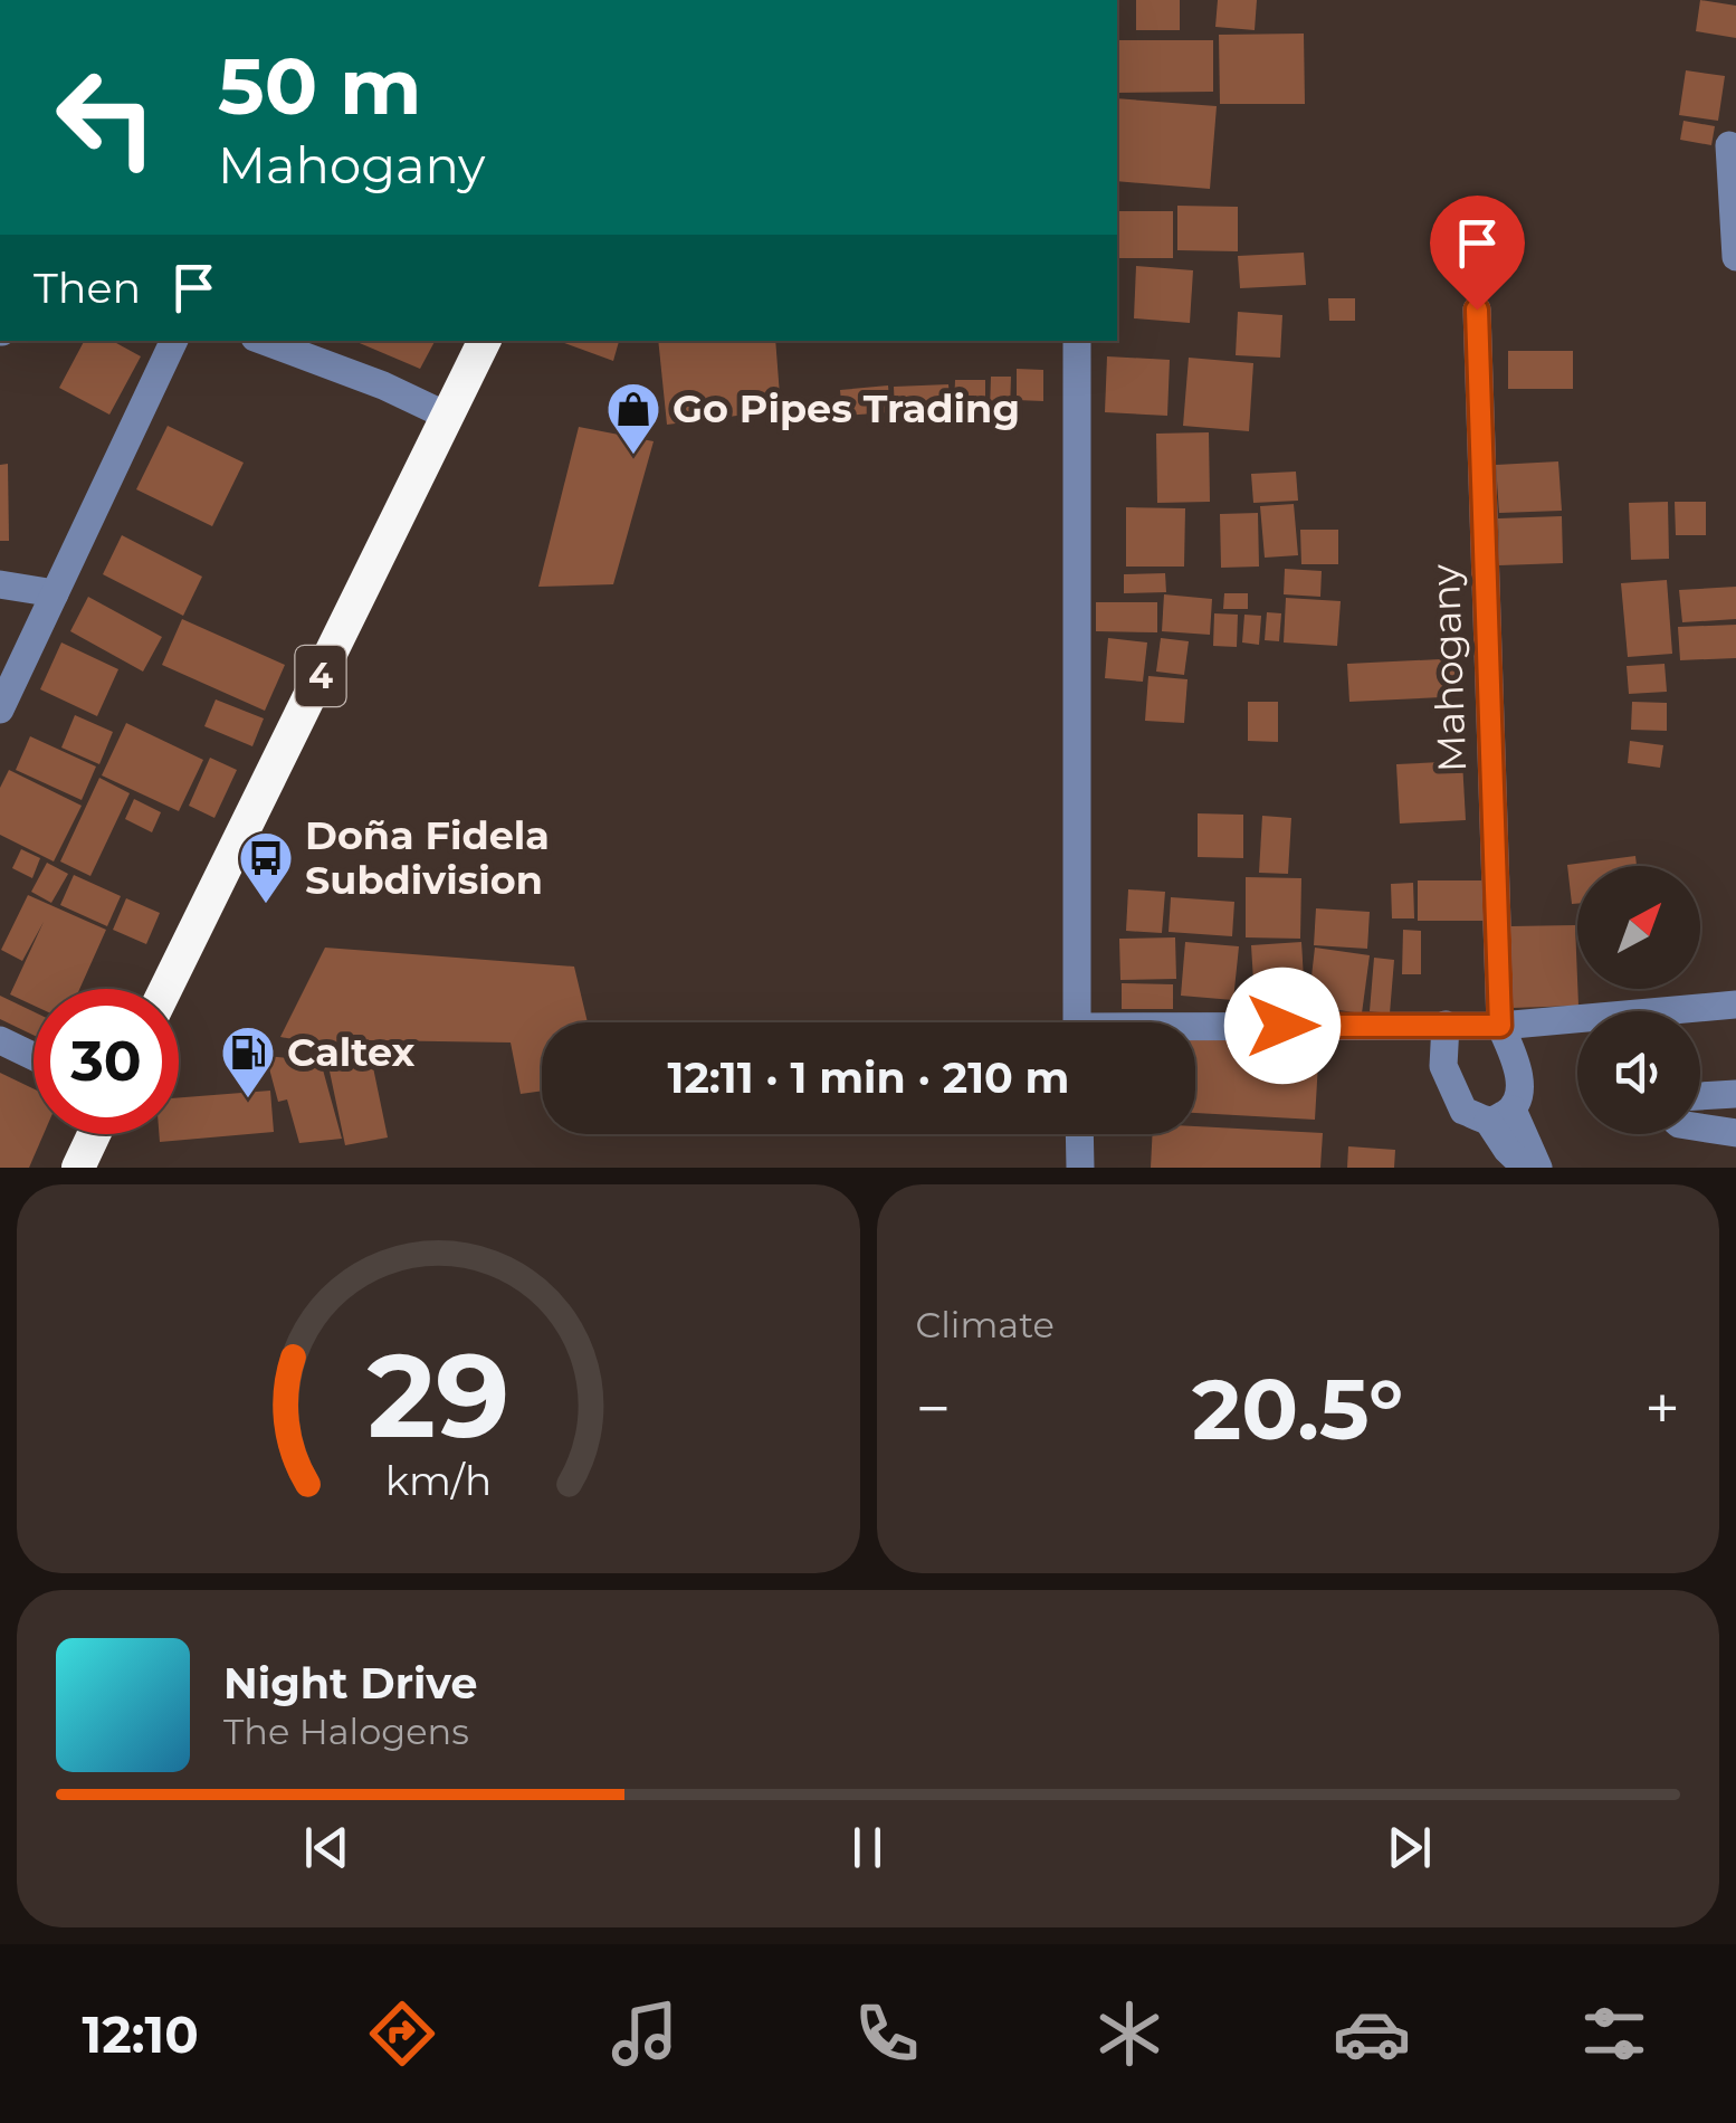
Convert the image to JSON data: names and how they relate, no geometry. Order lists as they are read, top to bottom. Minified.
{"streets":{"highway":["4"],"street":["Mahogany"]},"places":{"shop":["Go Pipes Trading"],"bus stop":["Doña Fidela Subdivision"],"fuel station":["Caltex"]},"north":"top right","page":{"turn":["50 m","Mahogany"],"then":"Then","limit":"30","trip":"12:11 · 1 min · 210 m","tile":"Climate","heat":["−","20.5°","+"],"song":["Night Drive","The Halogens"],"tabs":"12:10","gauge":["29","km/h"]}}
